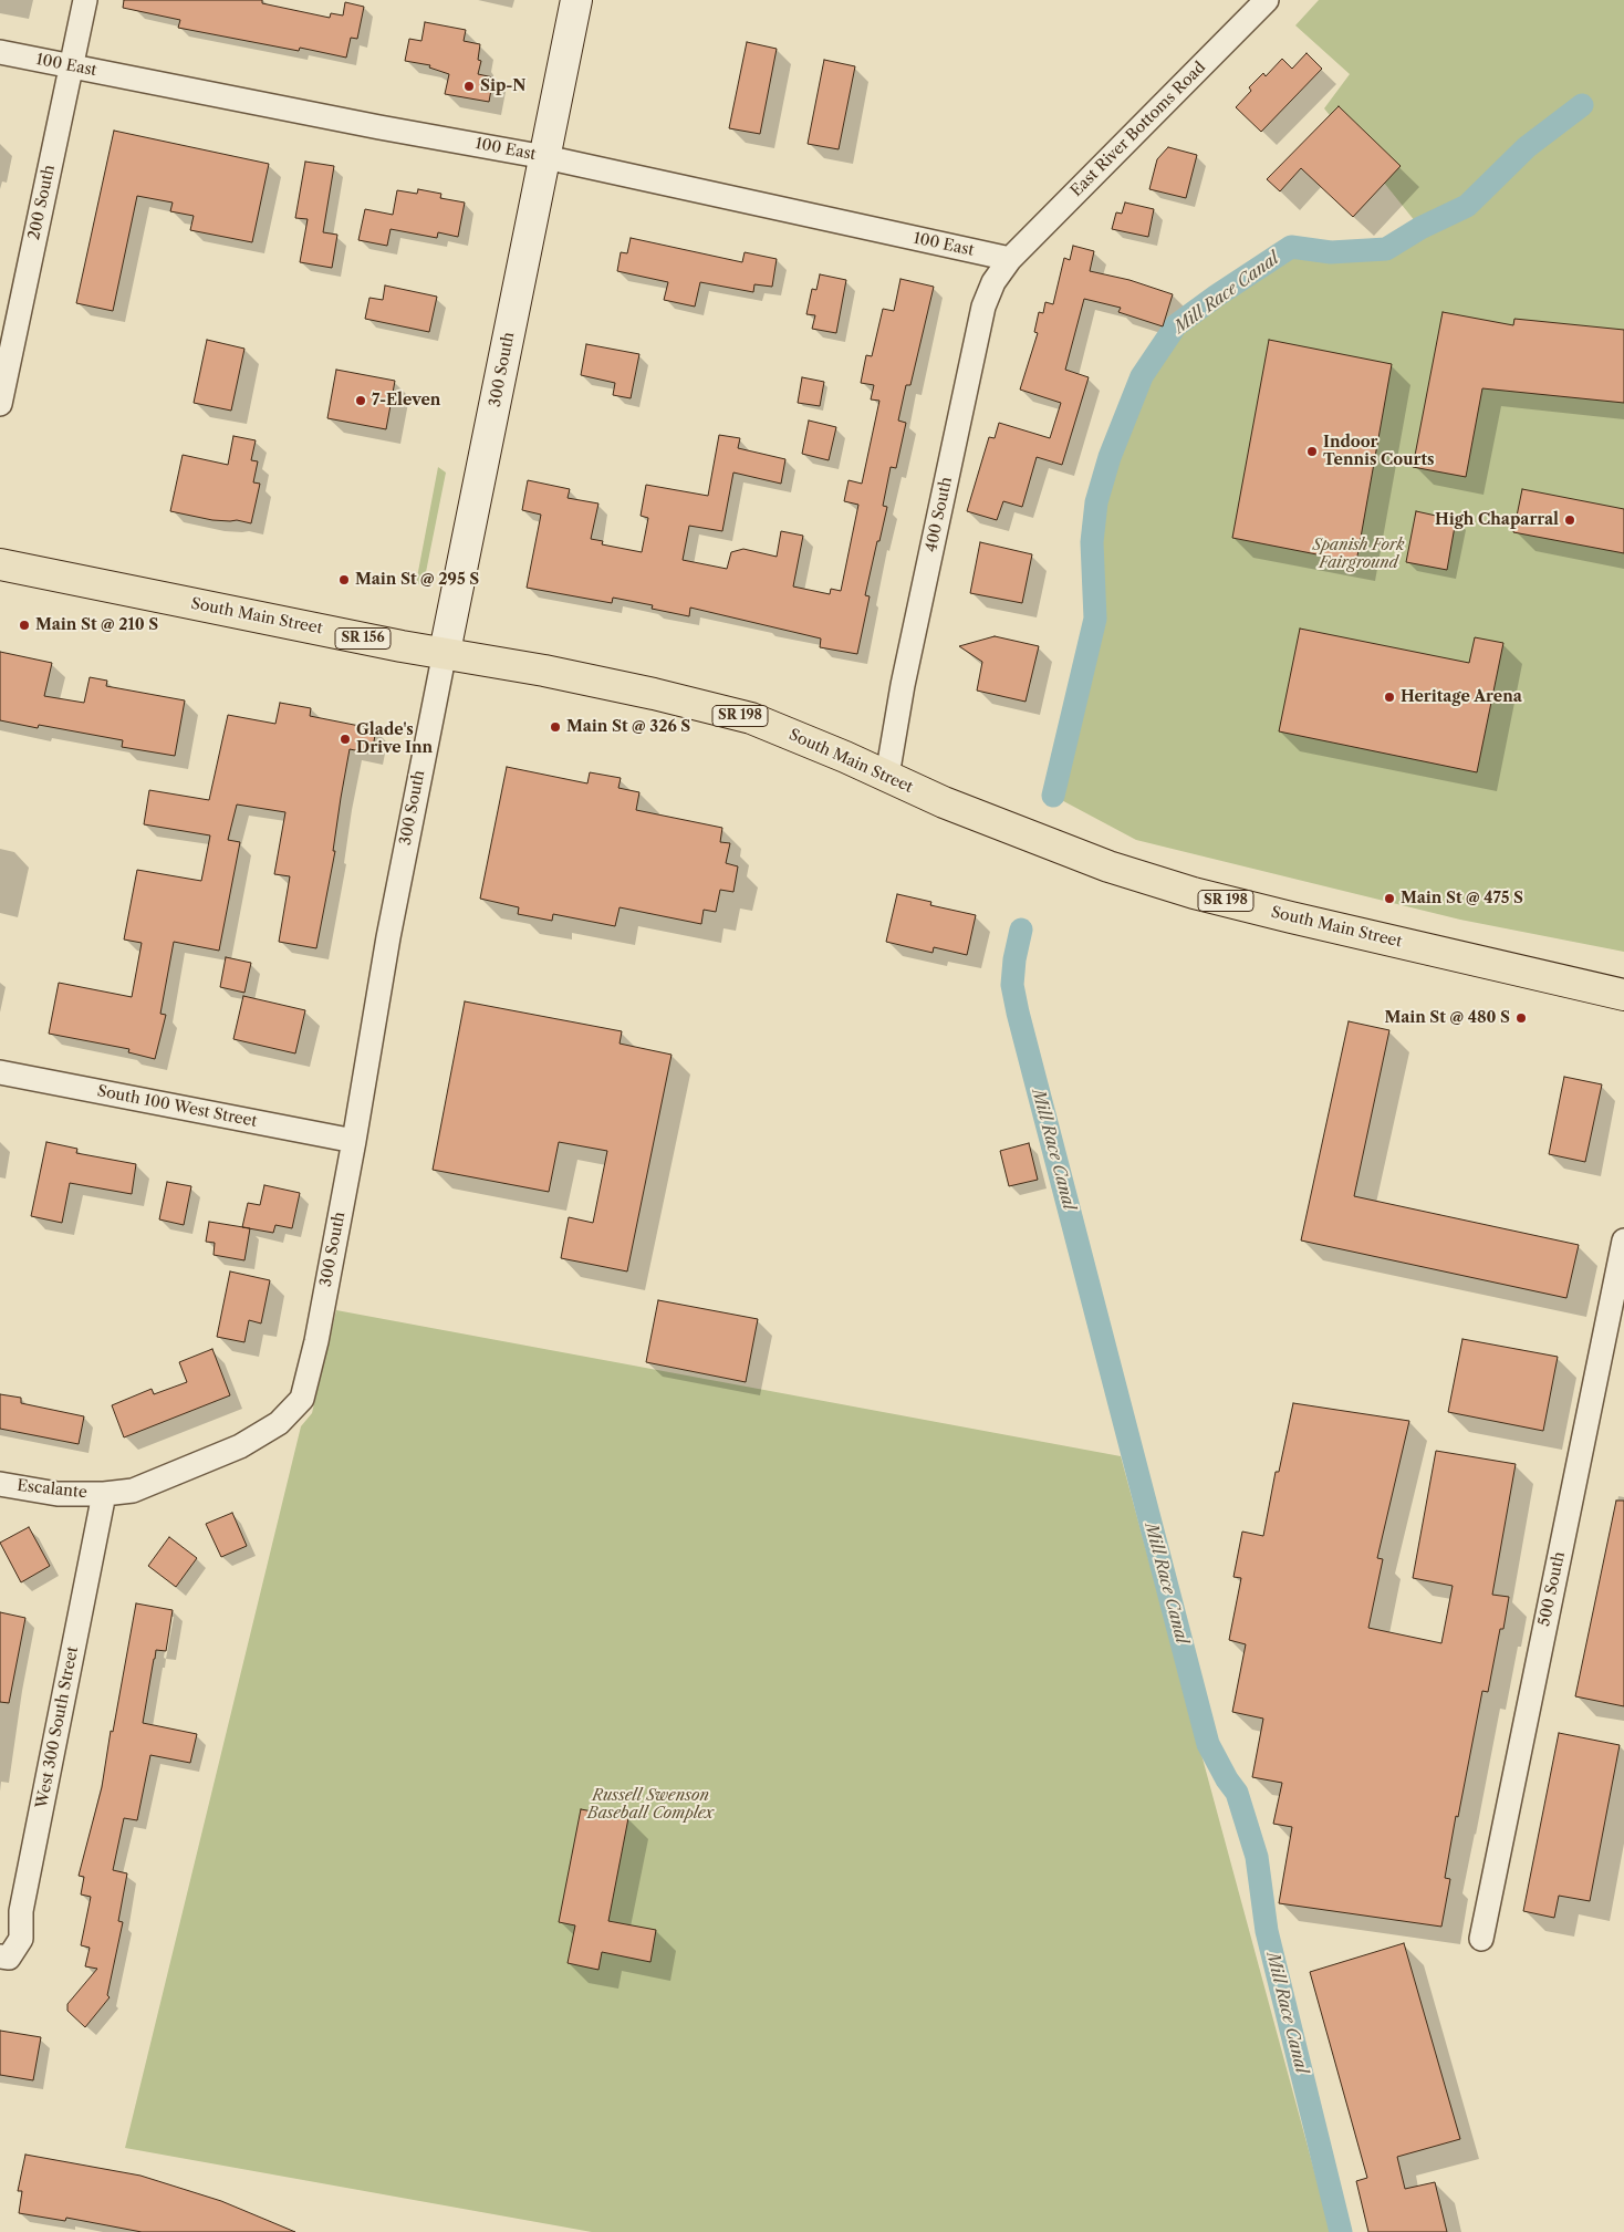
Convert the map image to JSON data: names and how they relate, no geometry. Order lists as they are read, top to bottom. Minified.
{"streets":{"main road":["300 South","South Main Street","SR 156","SR 198"],"street":["100 East","East River Bottoms Road","200 South","400 South","South 100 West Street","Escalante","500 South","West 300 South Street"]},"crossings":[["100 East","East River Bottoms Road"],["100 East","200 South"],["100 East","300 South"],["100 East","400 South"],["East River Bottoms Road","400 South"],["300 South","South Main Street"],["300 South","South 100 West Street"],["300 South","Escalante"],["300 South","West 300 South Street"],["400 South","South Main Street"],["Escalante","West 300 South Street"]],"water":["Mill Race Canal"],"parks":["Spanish Fork Fairground","Russell Swenson Baseball Complex"],"places":["Sip-N","7-Eleven","Indoor Tennis Courts","High Chaparral","Main St @ 295 S","Main St @ 210 S","Heritage Arena","Main St @ 326 S","Glade's Drive Inn","Main St @ 475 S","Main St @ 480 S"]}
